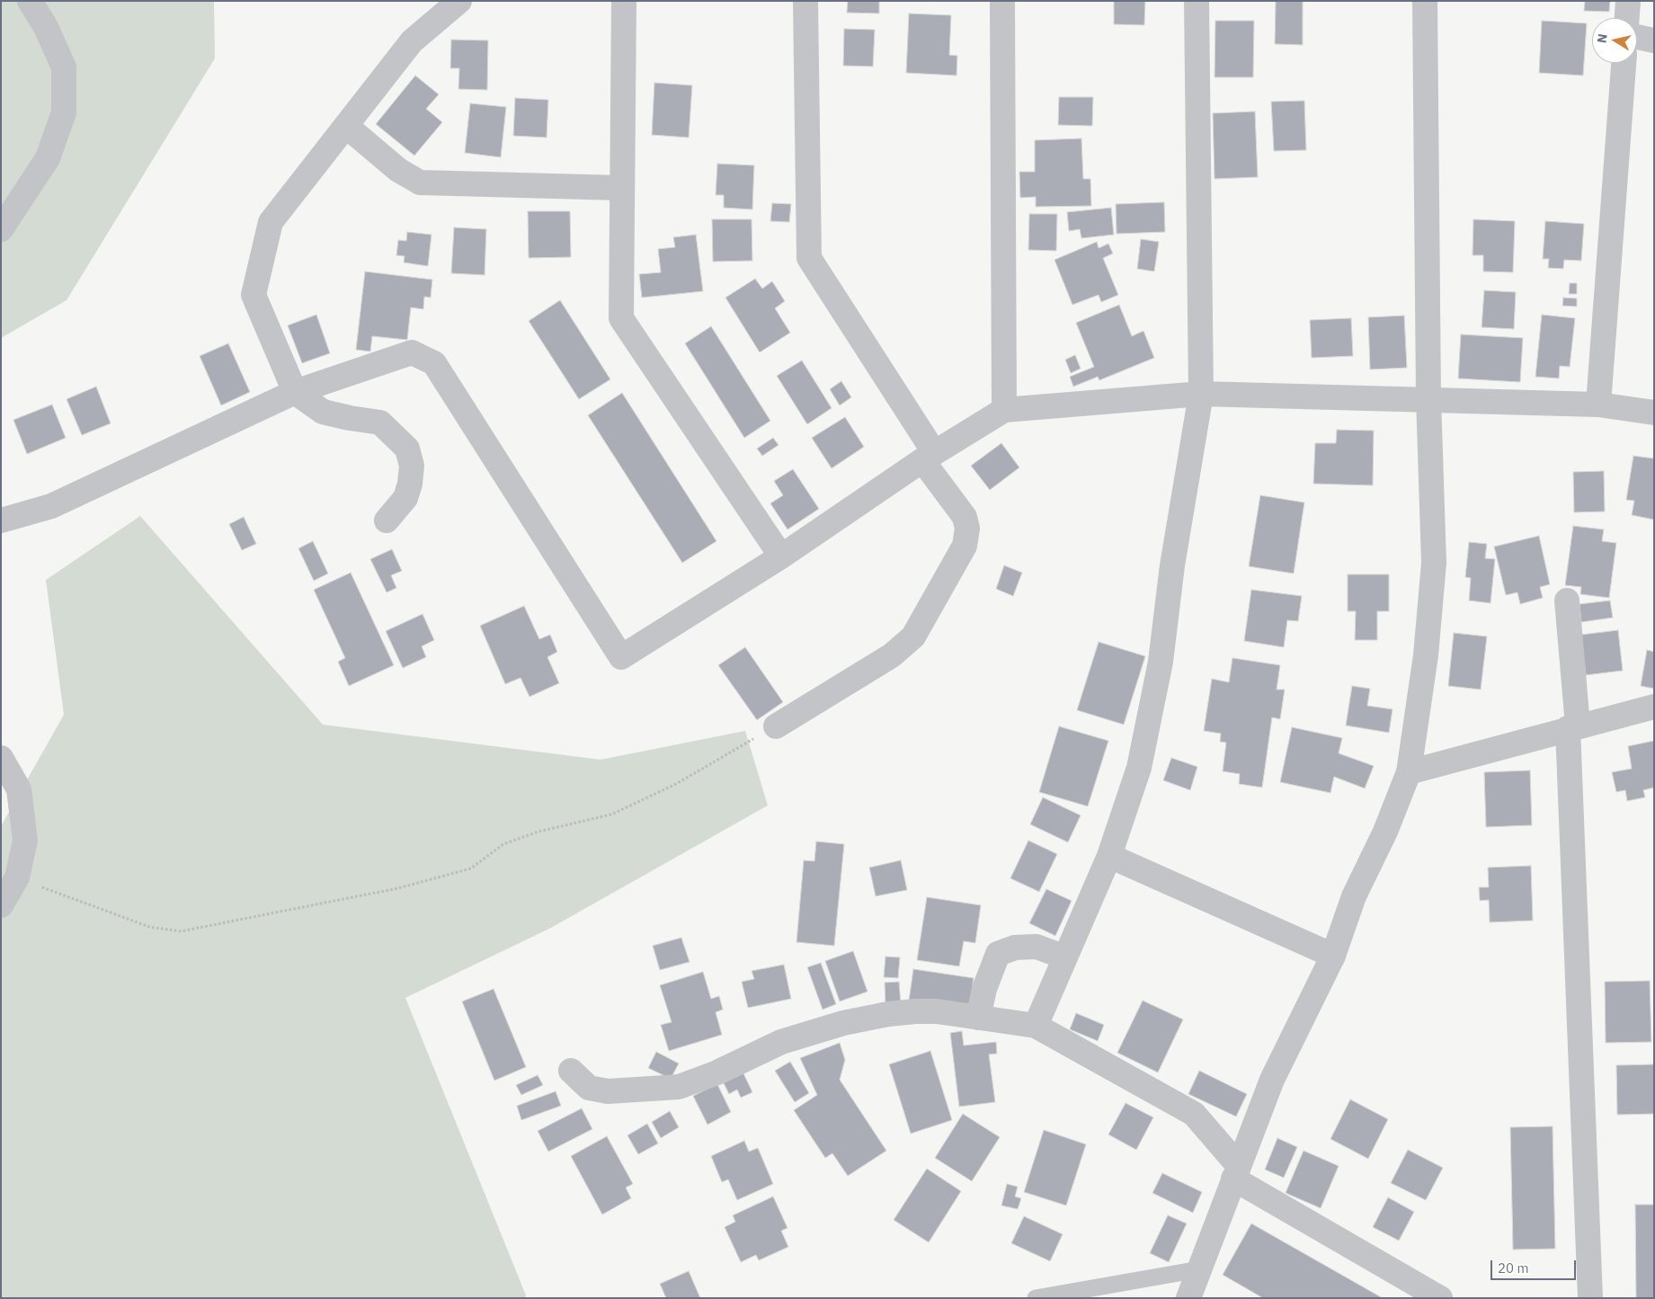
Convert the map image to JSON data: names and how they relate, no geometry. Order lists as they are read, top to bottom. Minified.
{"scale_bar":"20 m","north":"left"}
